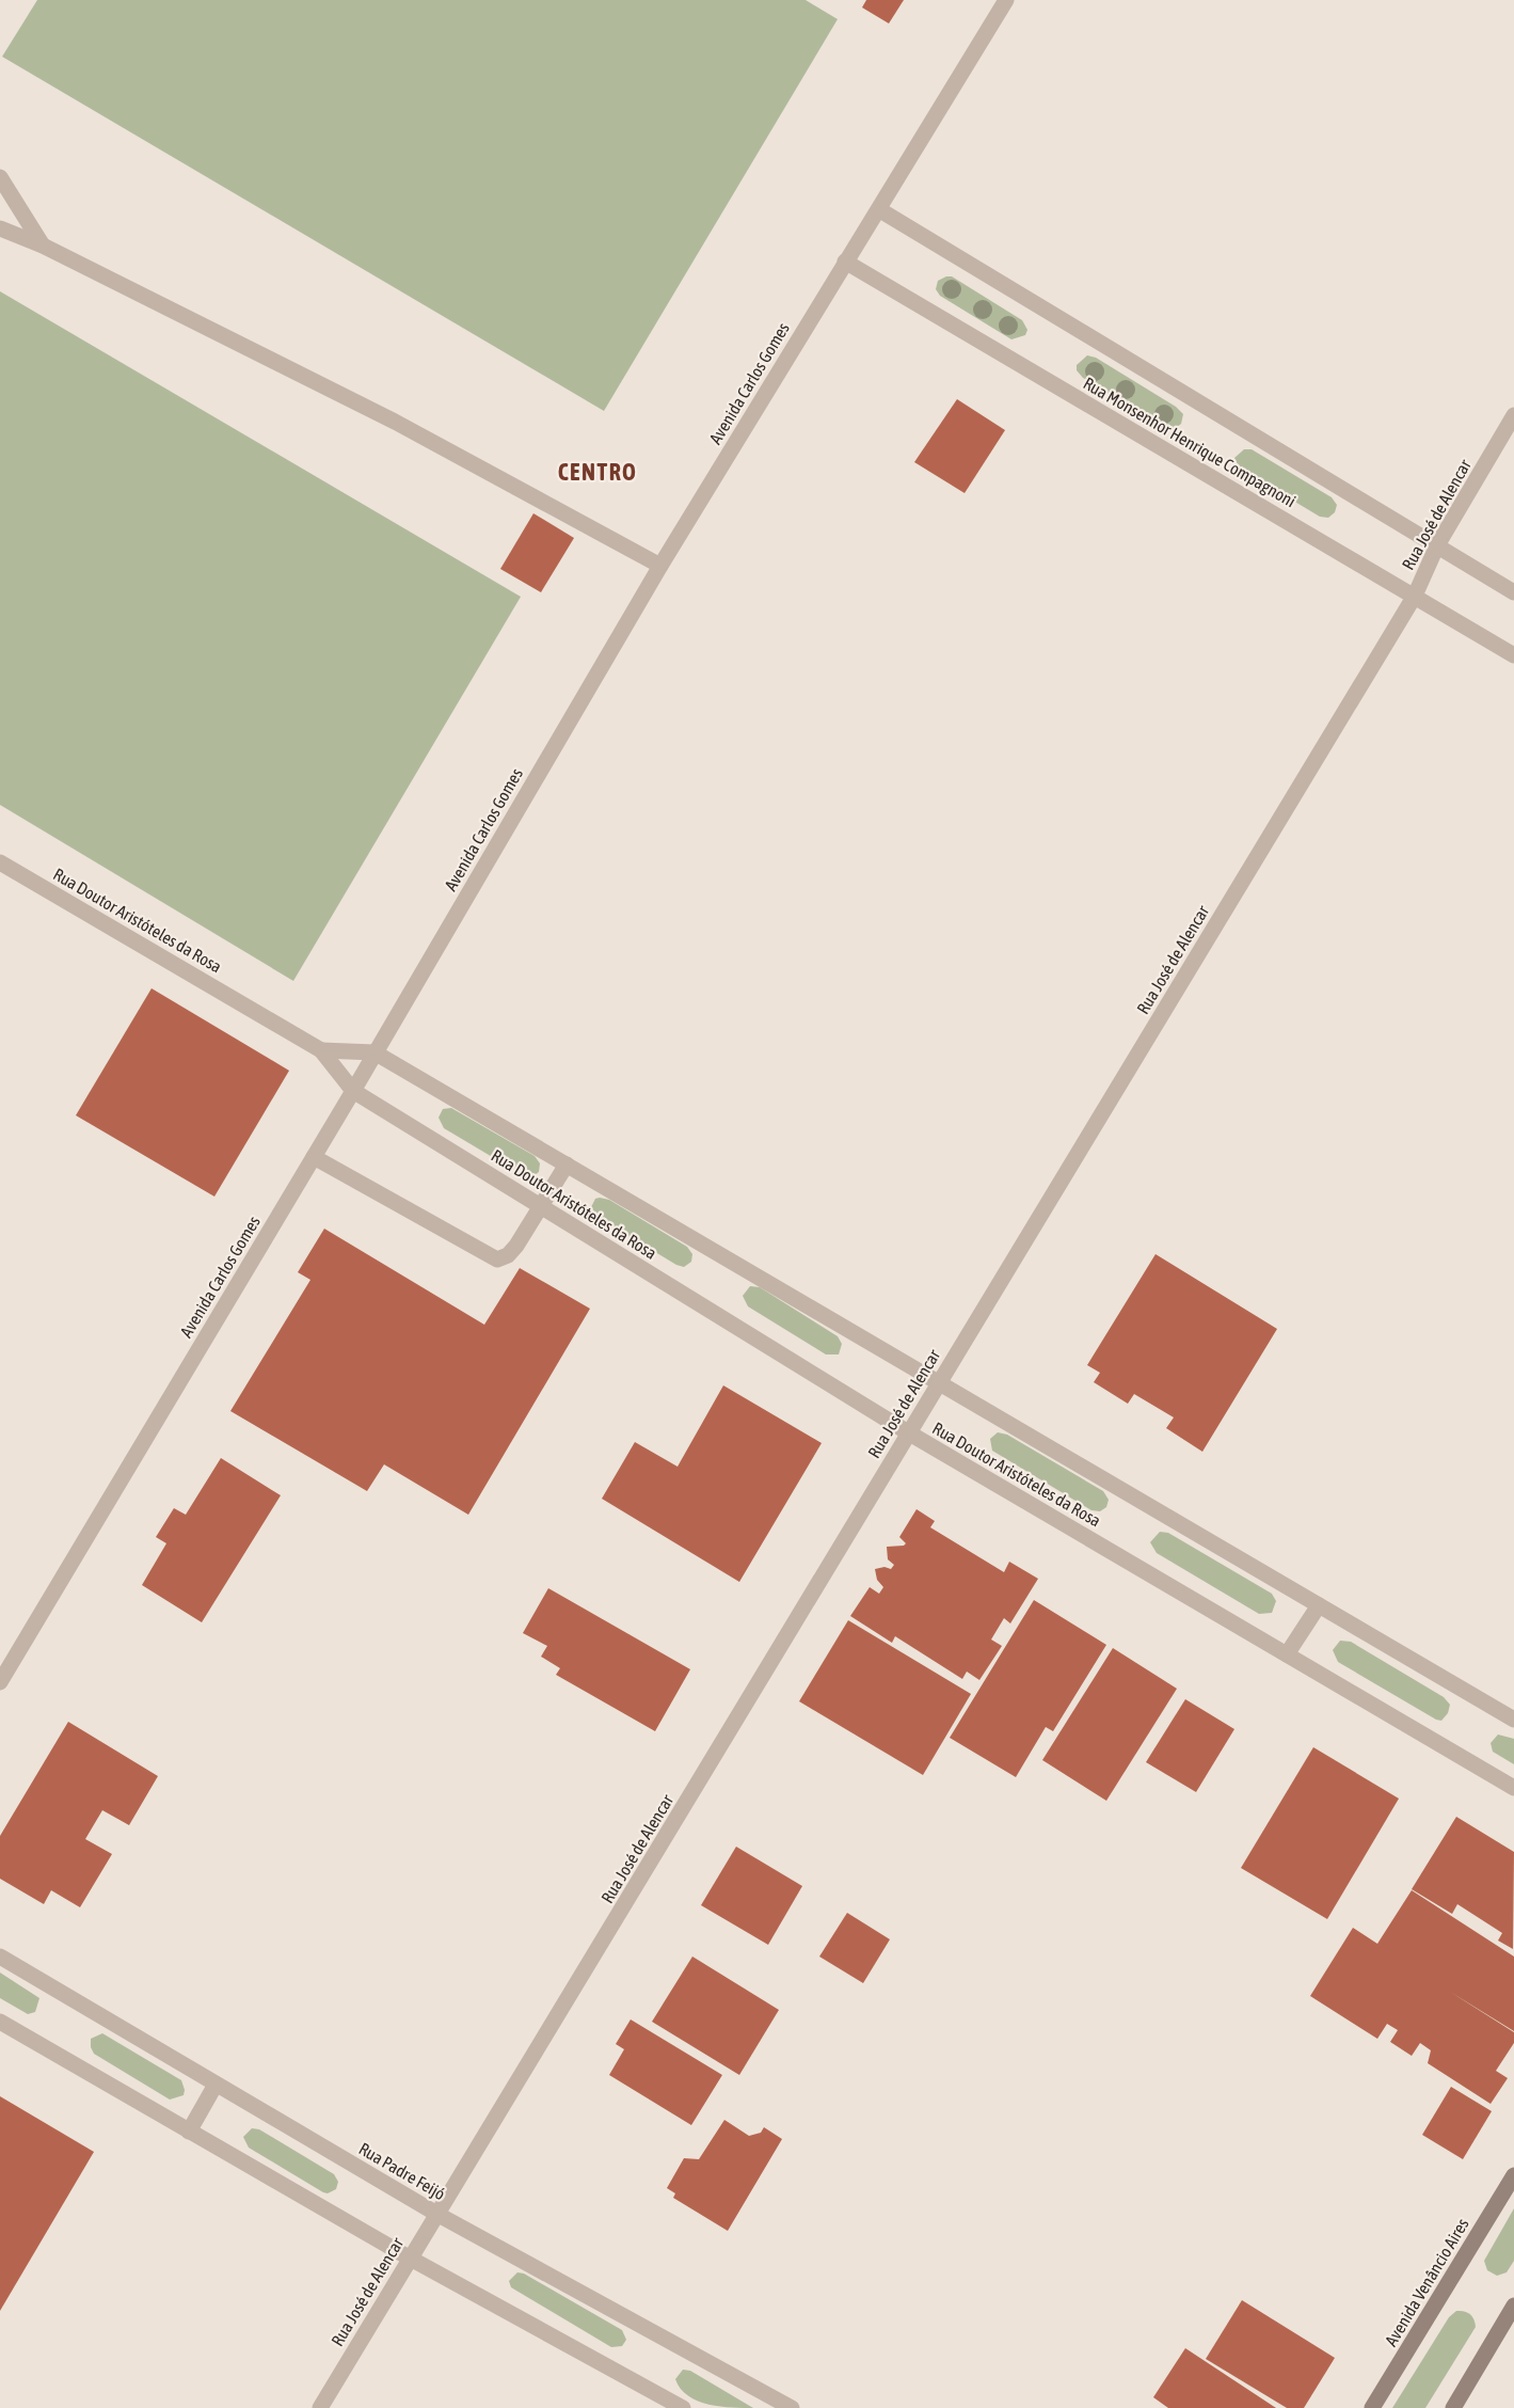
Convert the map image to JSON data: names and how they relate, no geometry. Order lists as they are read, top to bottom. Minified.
{"streets":{"main road":["Avenida Venâncio Aires"],"street":["Avenida Carlos Gomes","Rua Monsenhor Henrique Compagnoni","Rua José de Alencar","Rua Doutor Aristóteles da Rosa","Rua Padre Feijó"]},"crossings":[["Avenida Carlos Gomes","Rua Monsenhor Henrique Compagnoni"],["Avenida Carlos Gomes","Rua Doutor Aristóteles da Rosa"],["Rua Monsenhor Henrique Compagnoni","Rua José de Alencar"],["Rua José de Alencar","Rua Doutor Aristóteles da Rosa"],["Rua José de Alencar","Rua Padre Feijó"]],"districts":["CENTRO"]}
